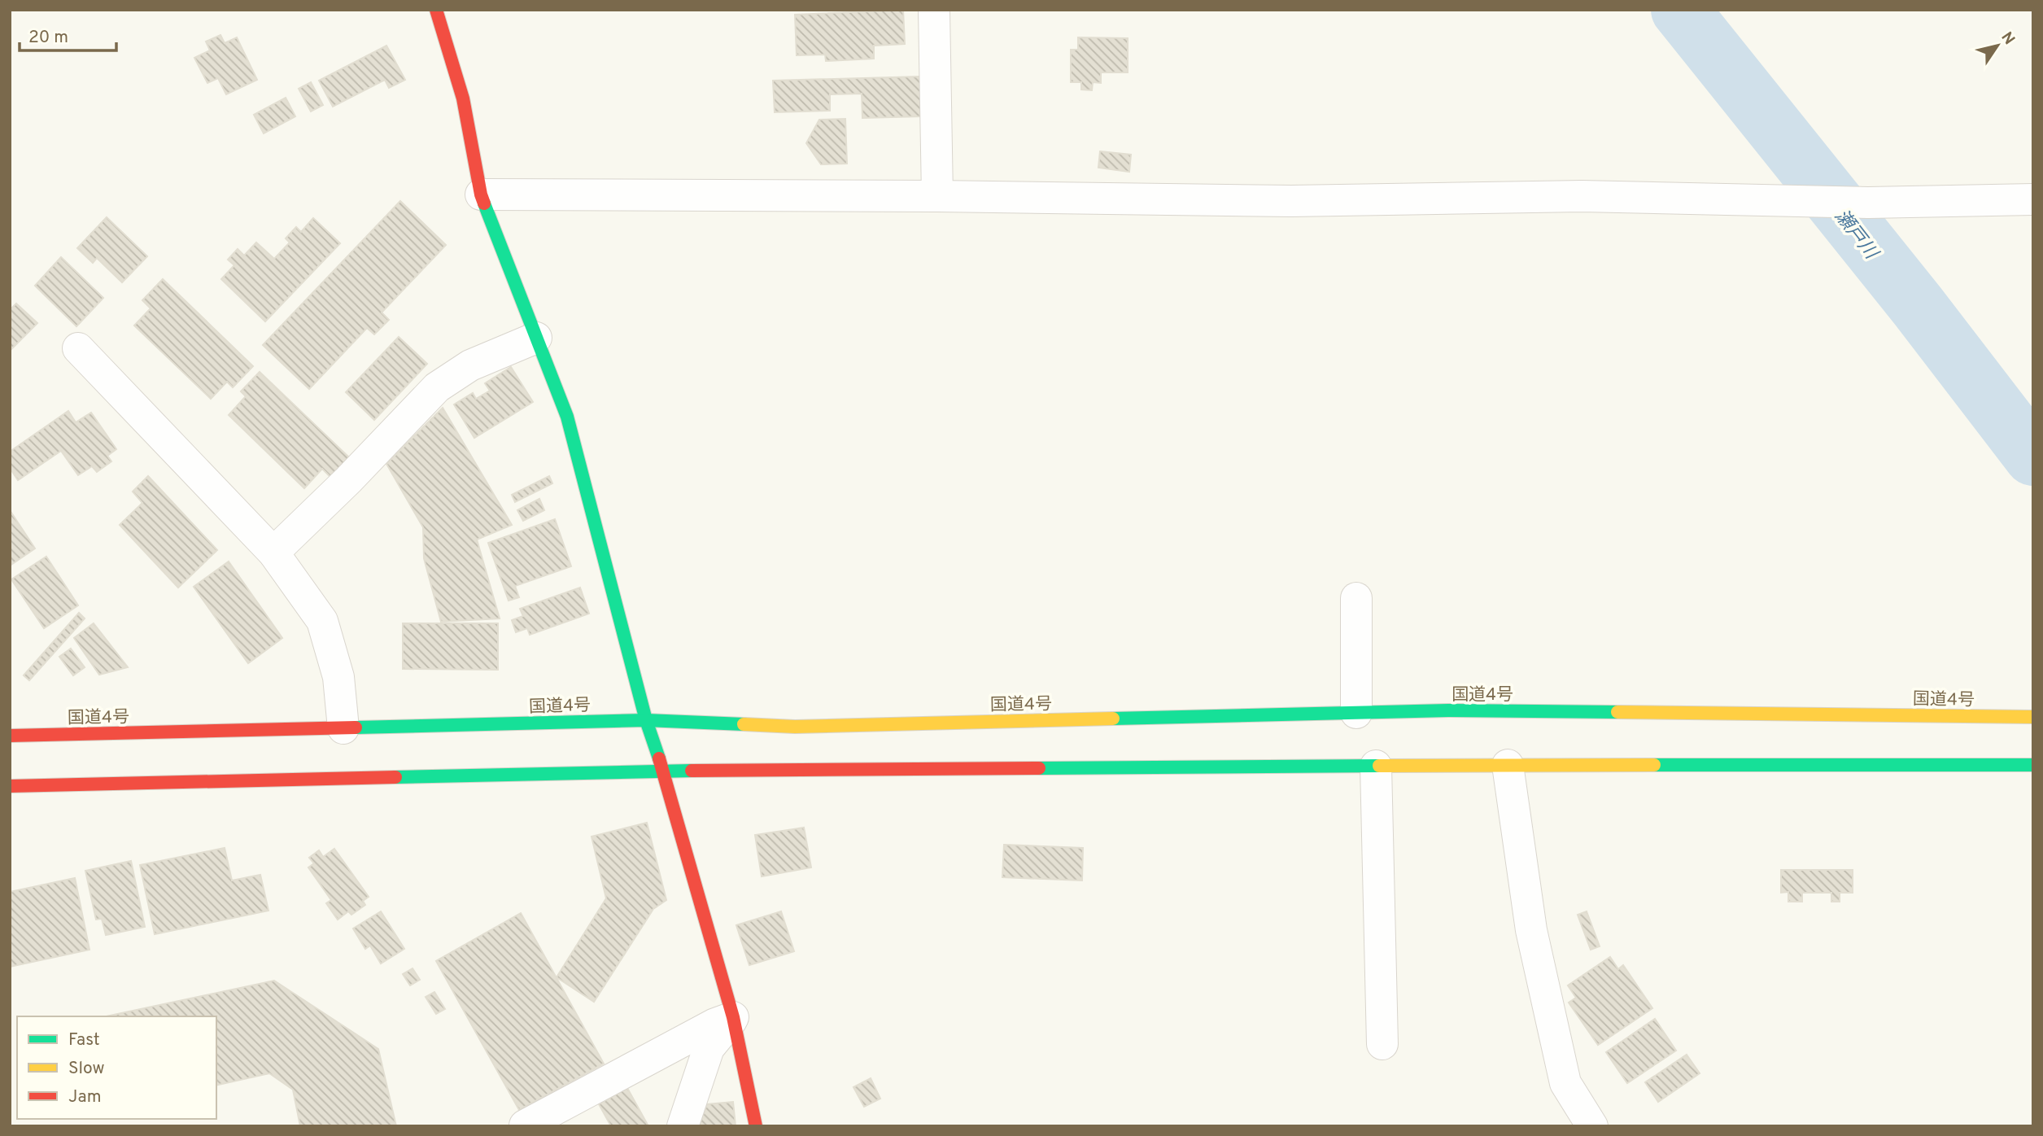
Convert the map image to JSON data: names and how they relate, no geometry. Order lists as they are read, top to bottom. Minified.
{"streets":{"main road":["国道4号"]},"water":["瀬戸川"],"legend":["Fast","Slow","Jam"],"scale_bar":"20 m","north":"top right"}
